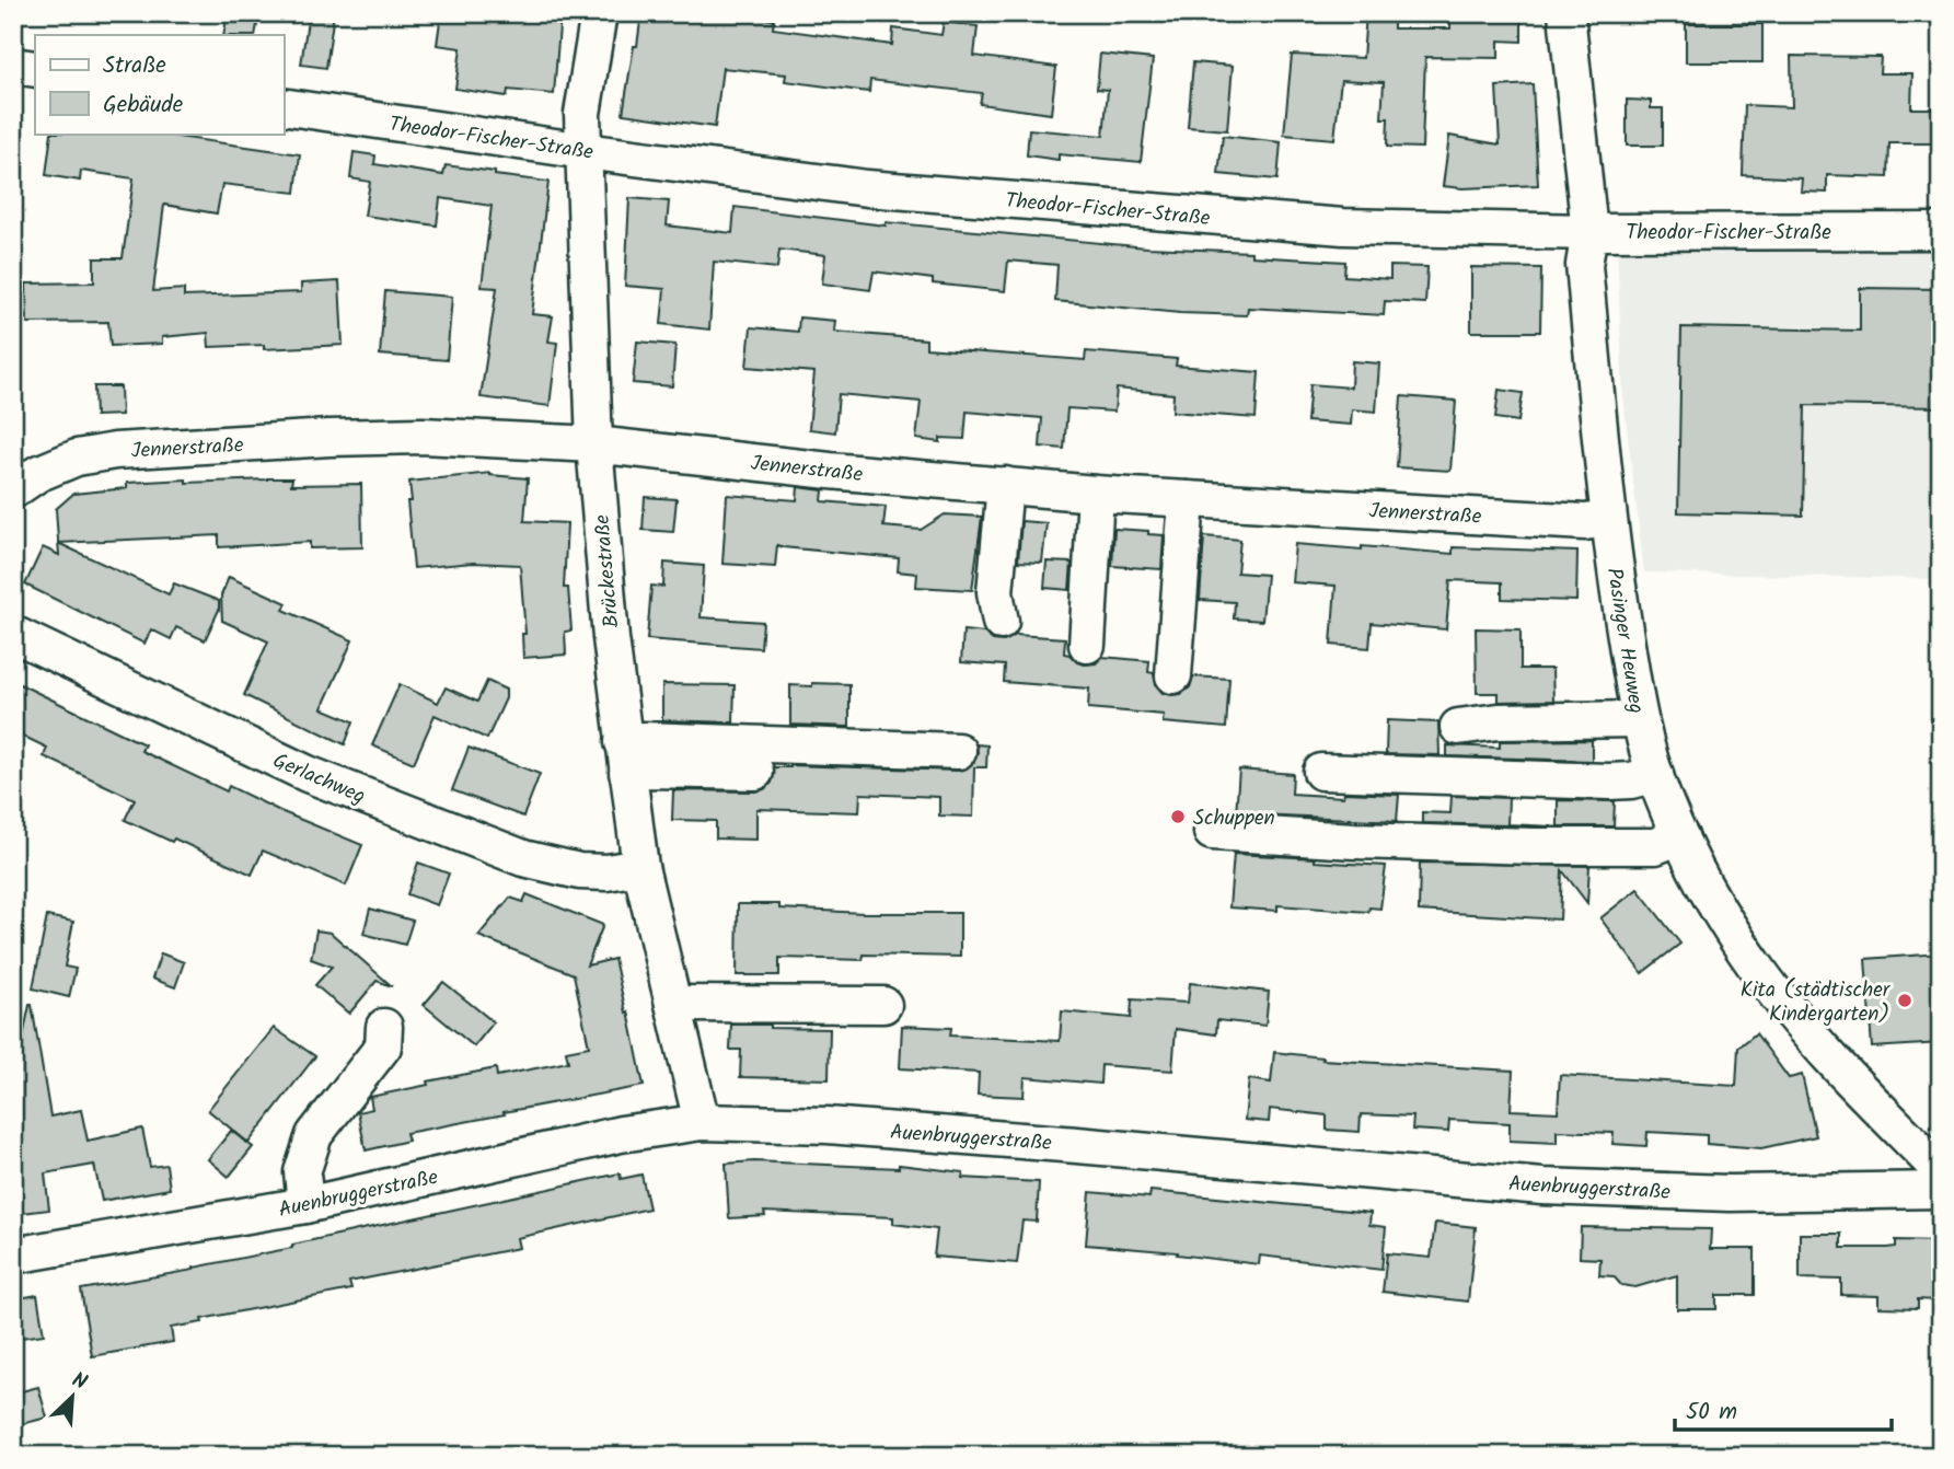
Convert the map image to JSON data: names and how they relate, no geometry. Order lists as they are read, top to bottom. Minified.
{"streets":{"street":["Theodor-Fischer-Straße","Jennerstraße","Brückestraße","Pasinger Heuweg","Gerlachweg","Auenbruggerstraße"]},"crossings":[["Theodor-Fischer-Straße","Brückestraße"],["Theodor-Fischer-Straße","Pasinger Heuweg"],["Jennerstraße","Brückestraße"],["Jennerstraße","Pasinger Heuweg"],["Brückestraße","Gerlachweg"],["Brückestraße","Auenbruggerstraße"]],"places":["Schuppen","Kita (städtischer Kindergarten)"],"legend":["Straße","Gebäude"],"scale_bar":"50 m","north":"top right"}
